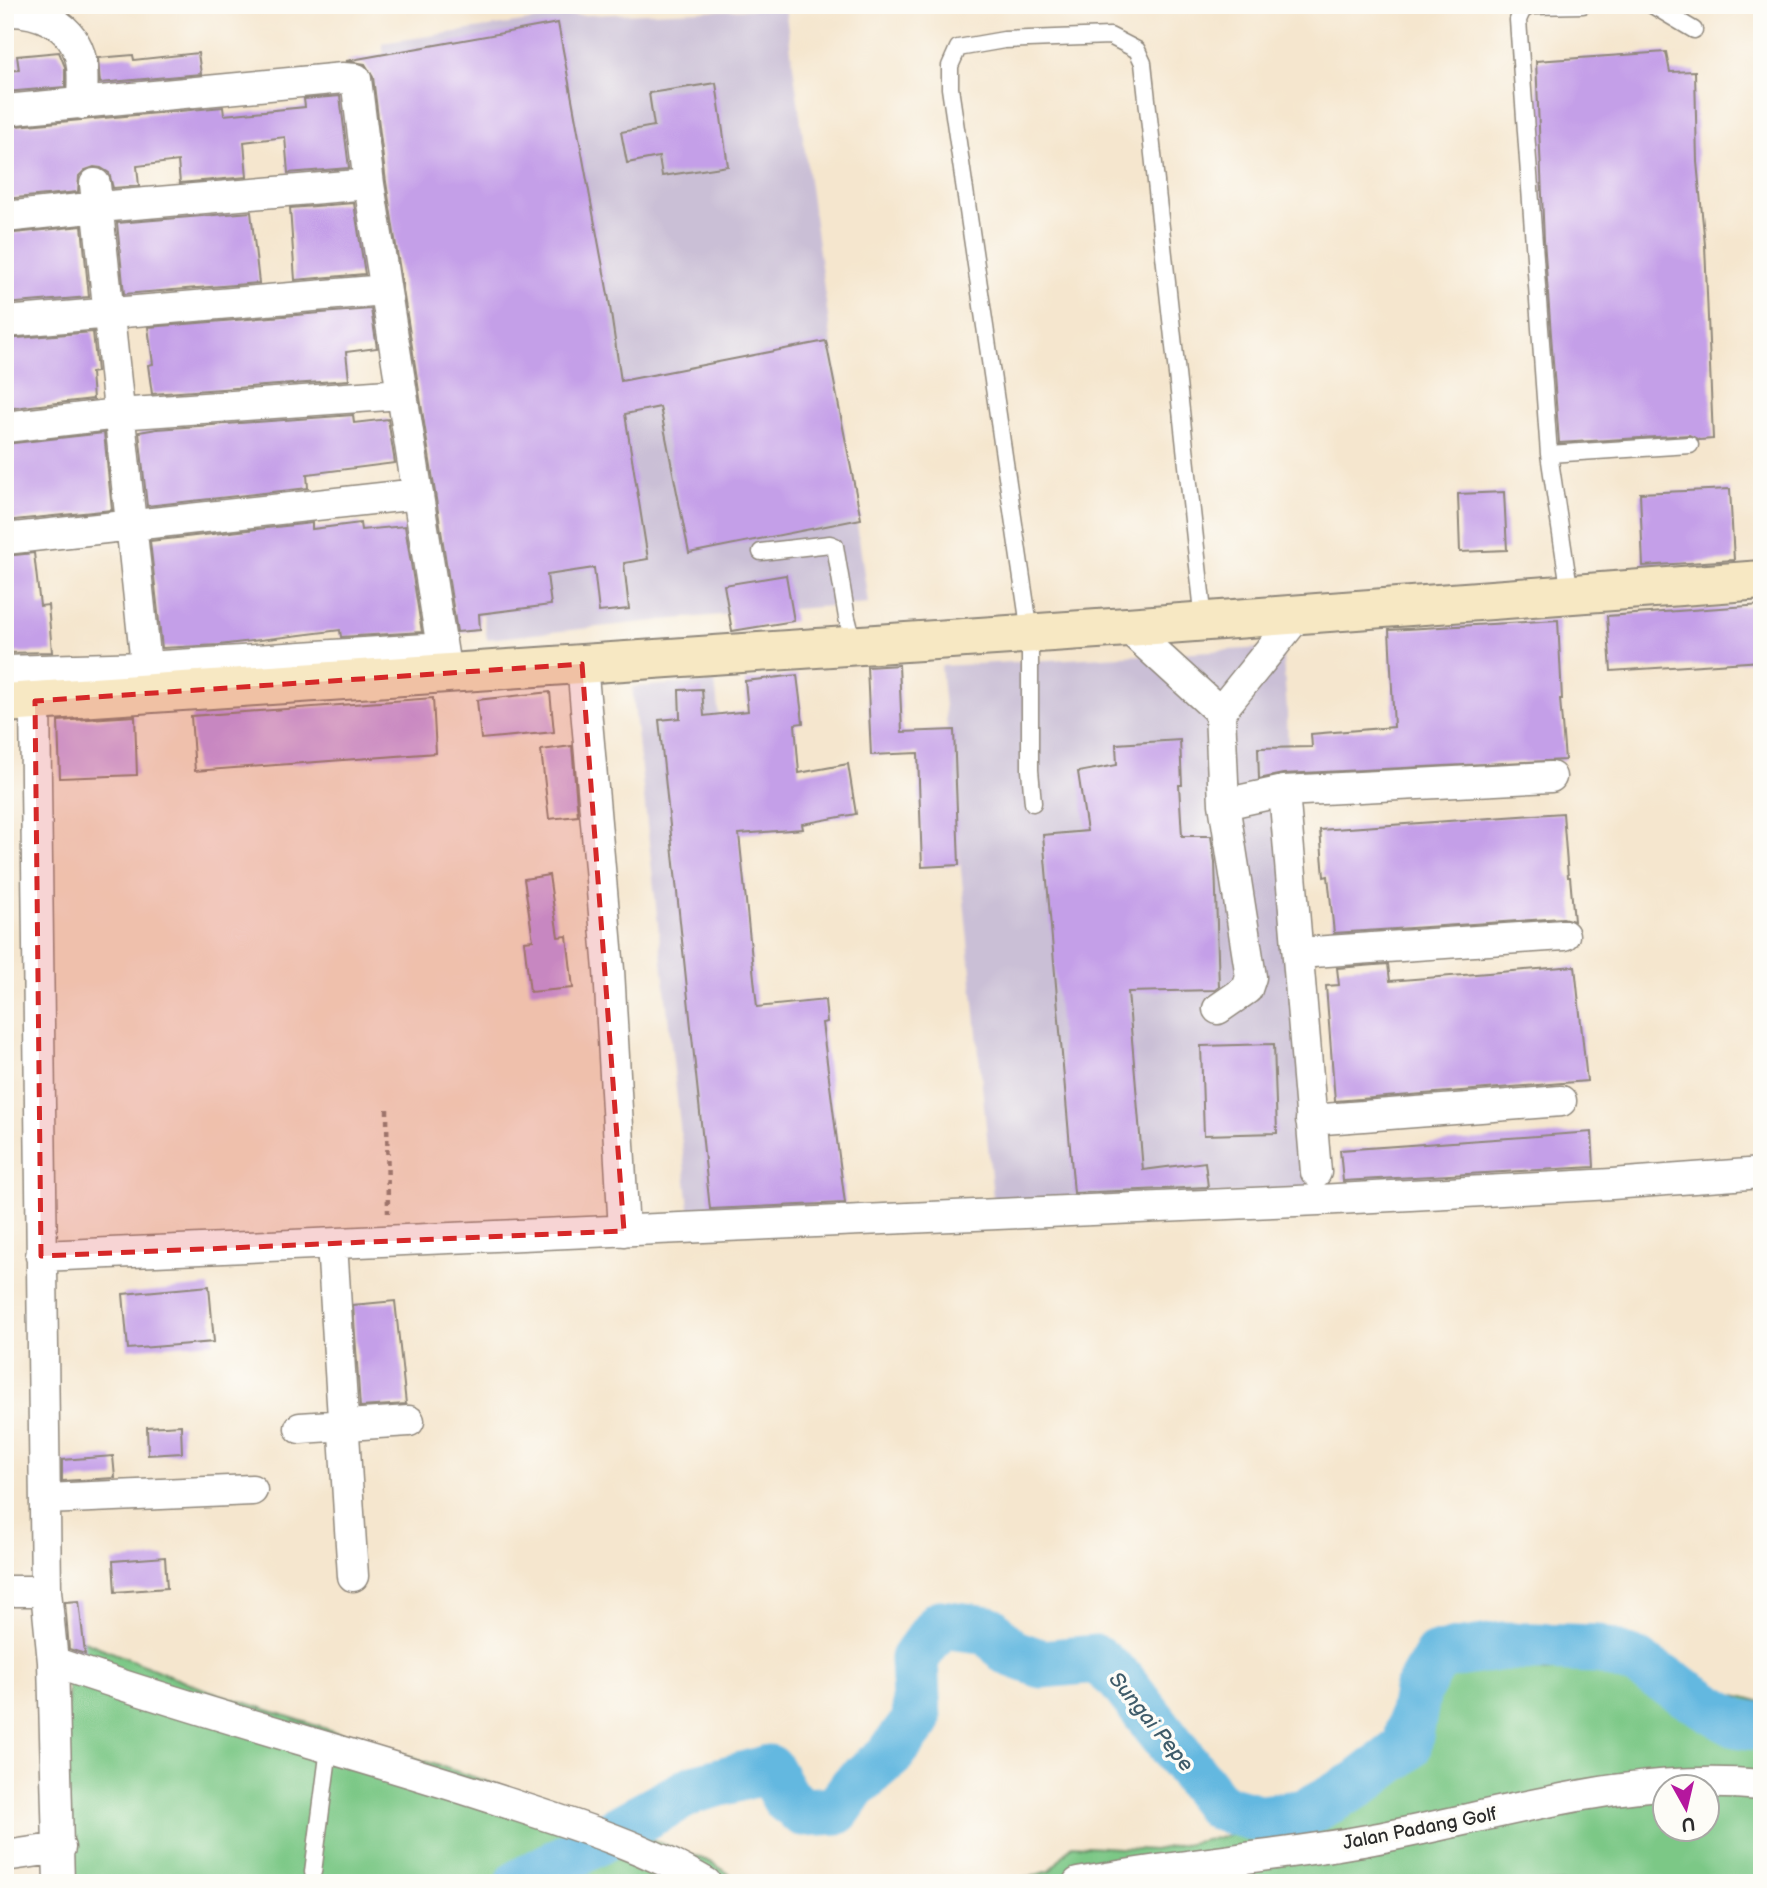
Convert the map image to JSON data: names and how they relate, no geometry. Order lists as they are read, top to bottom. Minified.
{"streets":{"street":["Jalan Padang Golf"]},"water":["Sungai Pepe"],"north":"bottom"}
